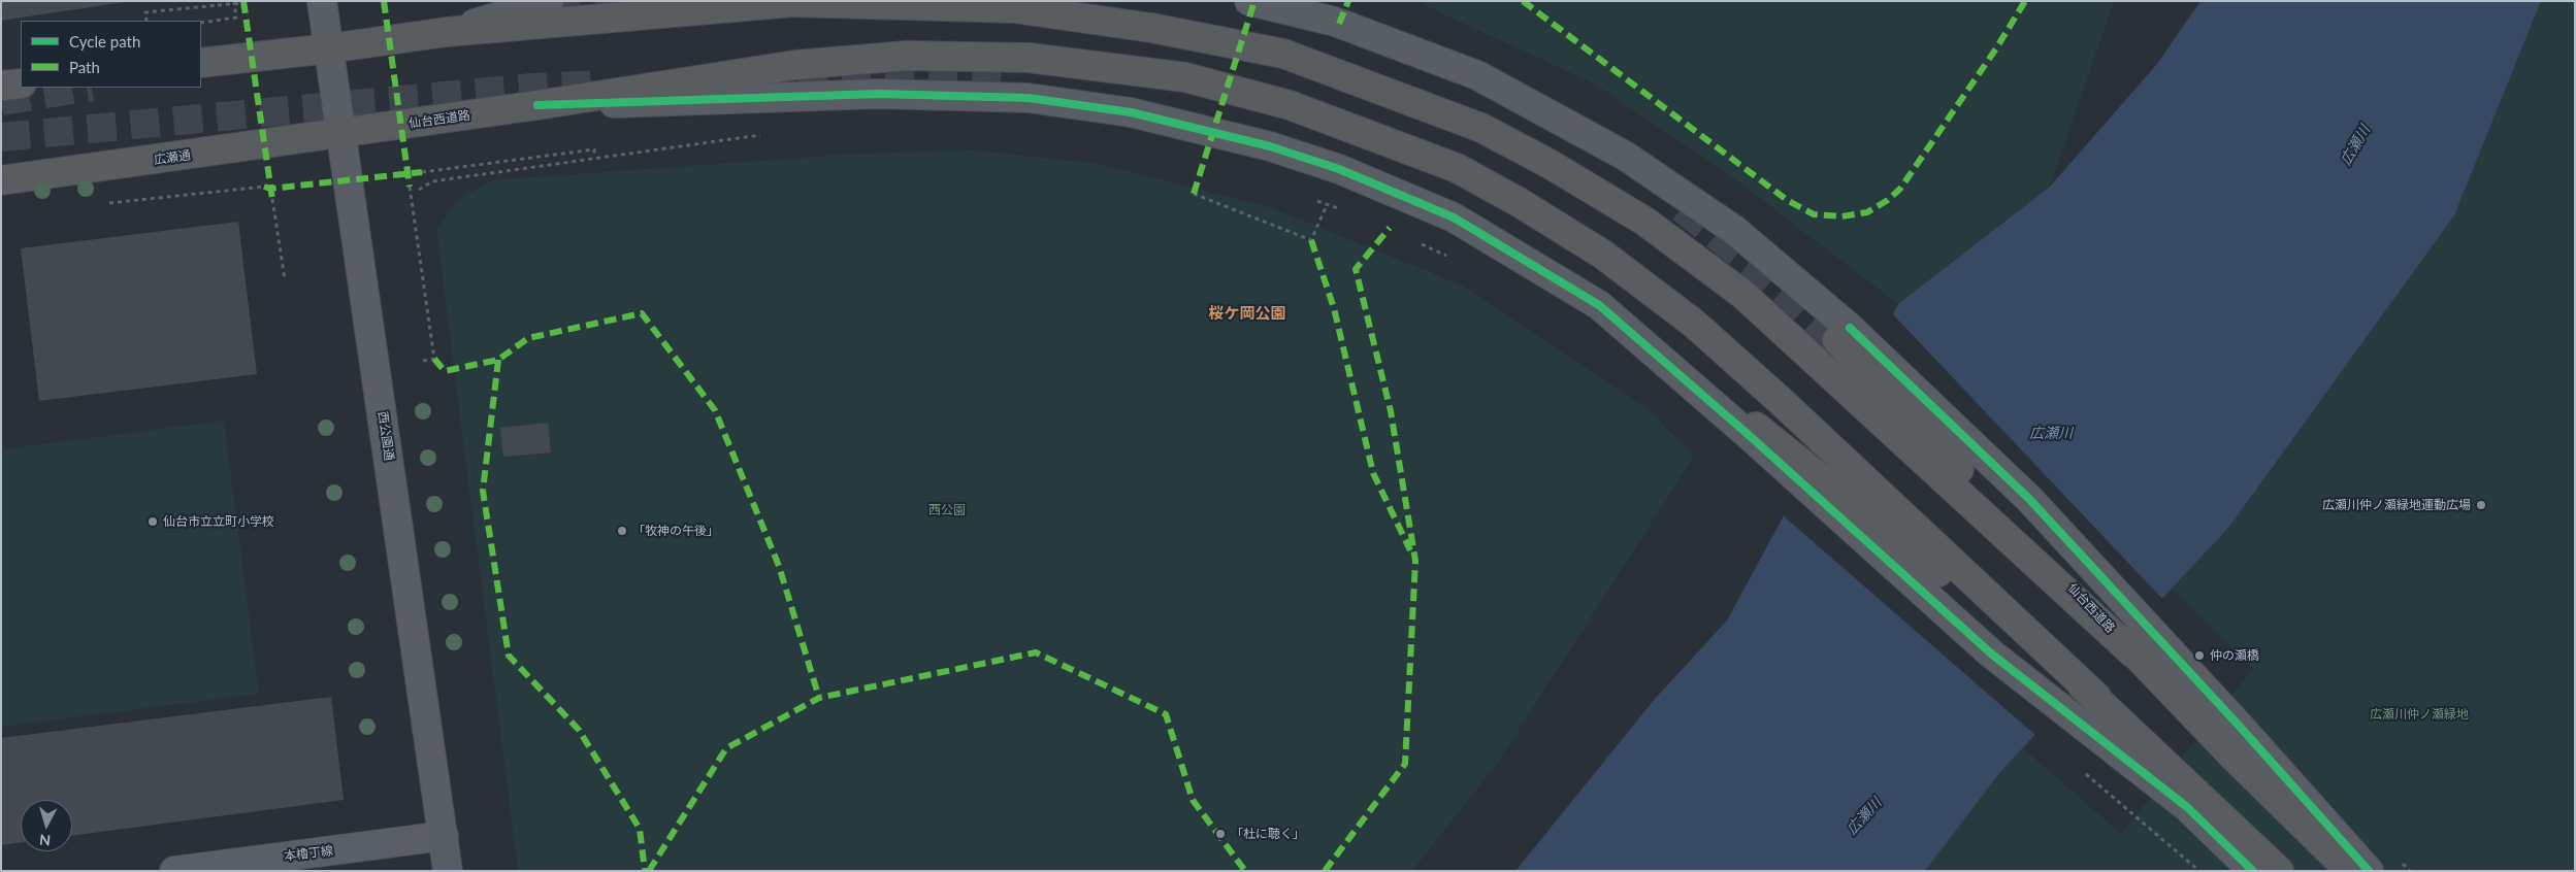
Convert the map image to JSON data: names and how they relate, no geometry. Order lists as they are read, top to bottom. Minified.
{"streets":{"highway":["仙台西道路","広瀬通"],"street":["西公園通","本櫓丁線"]},"crossings":[["仙台西道路","広瀬通"],["仙台西道路","西公園通"],["広瀬通","西公園通"],["西公園通","本櫓丁線"]],"districts":["桜ケ岡公園"],"water":["広瀬川"],"parks":["西公園","広瀬川仲ノ瀬緑地"],"places":["広瀬川仲ノ瀬緑地運動広場","仙台市立立町小学校","「牧神の午後」","仲の瀬橋","「杜に聴く」"],"legend":["Cycle path","Path"],"north":"bottom"}
